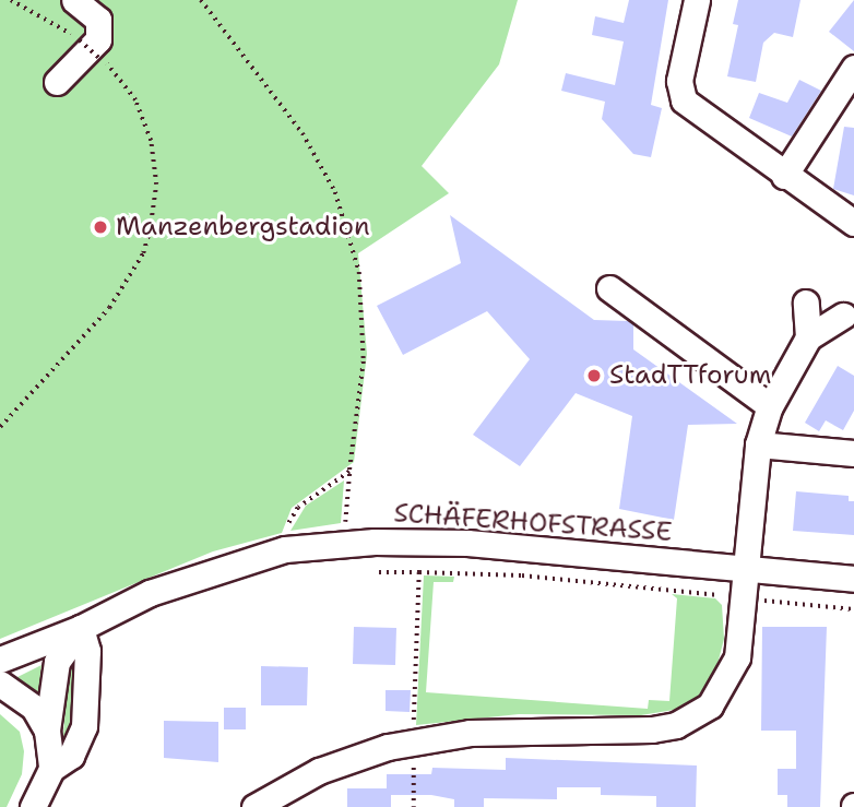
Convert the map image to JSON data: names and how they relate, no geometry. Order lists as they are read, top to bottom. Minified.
{"streets":{"street":["SCHÄFERHOFSTRASSE"]},"places":["Manzenbergstadion","StadTTforum"]}
